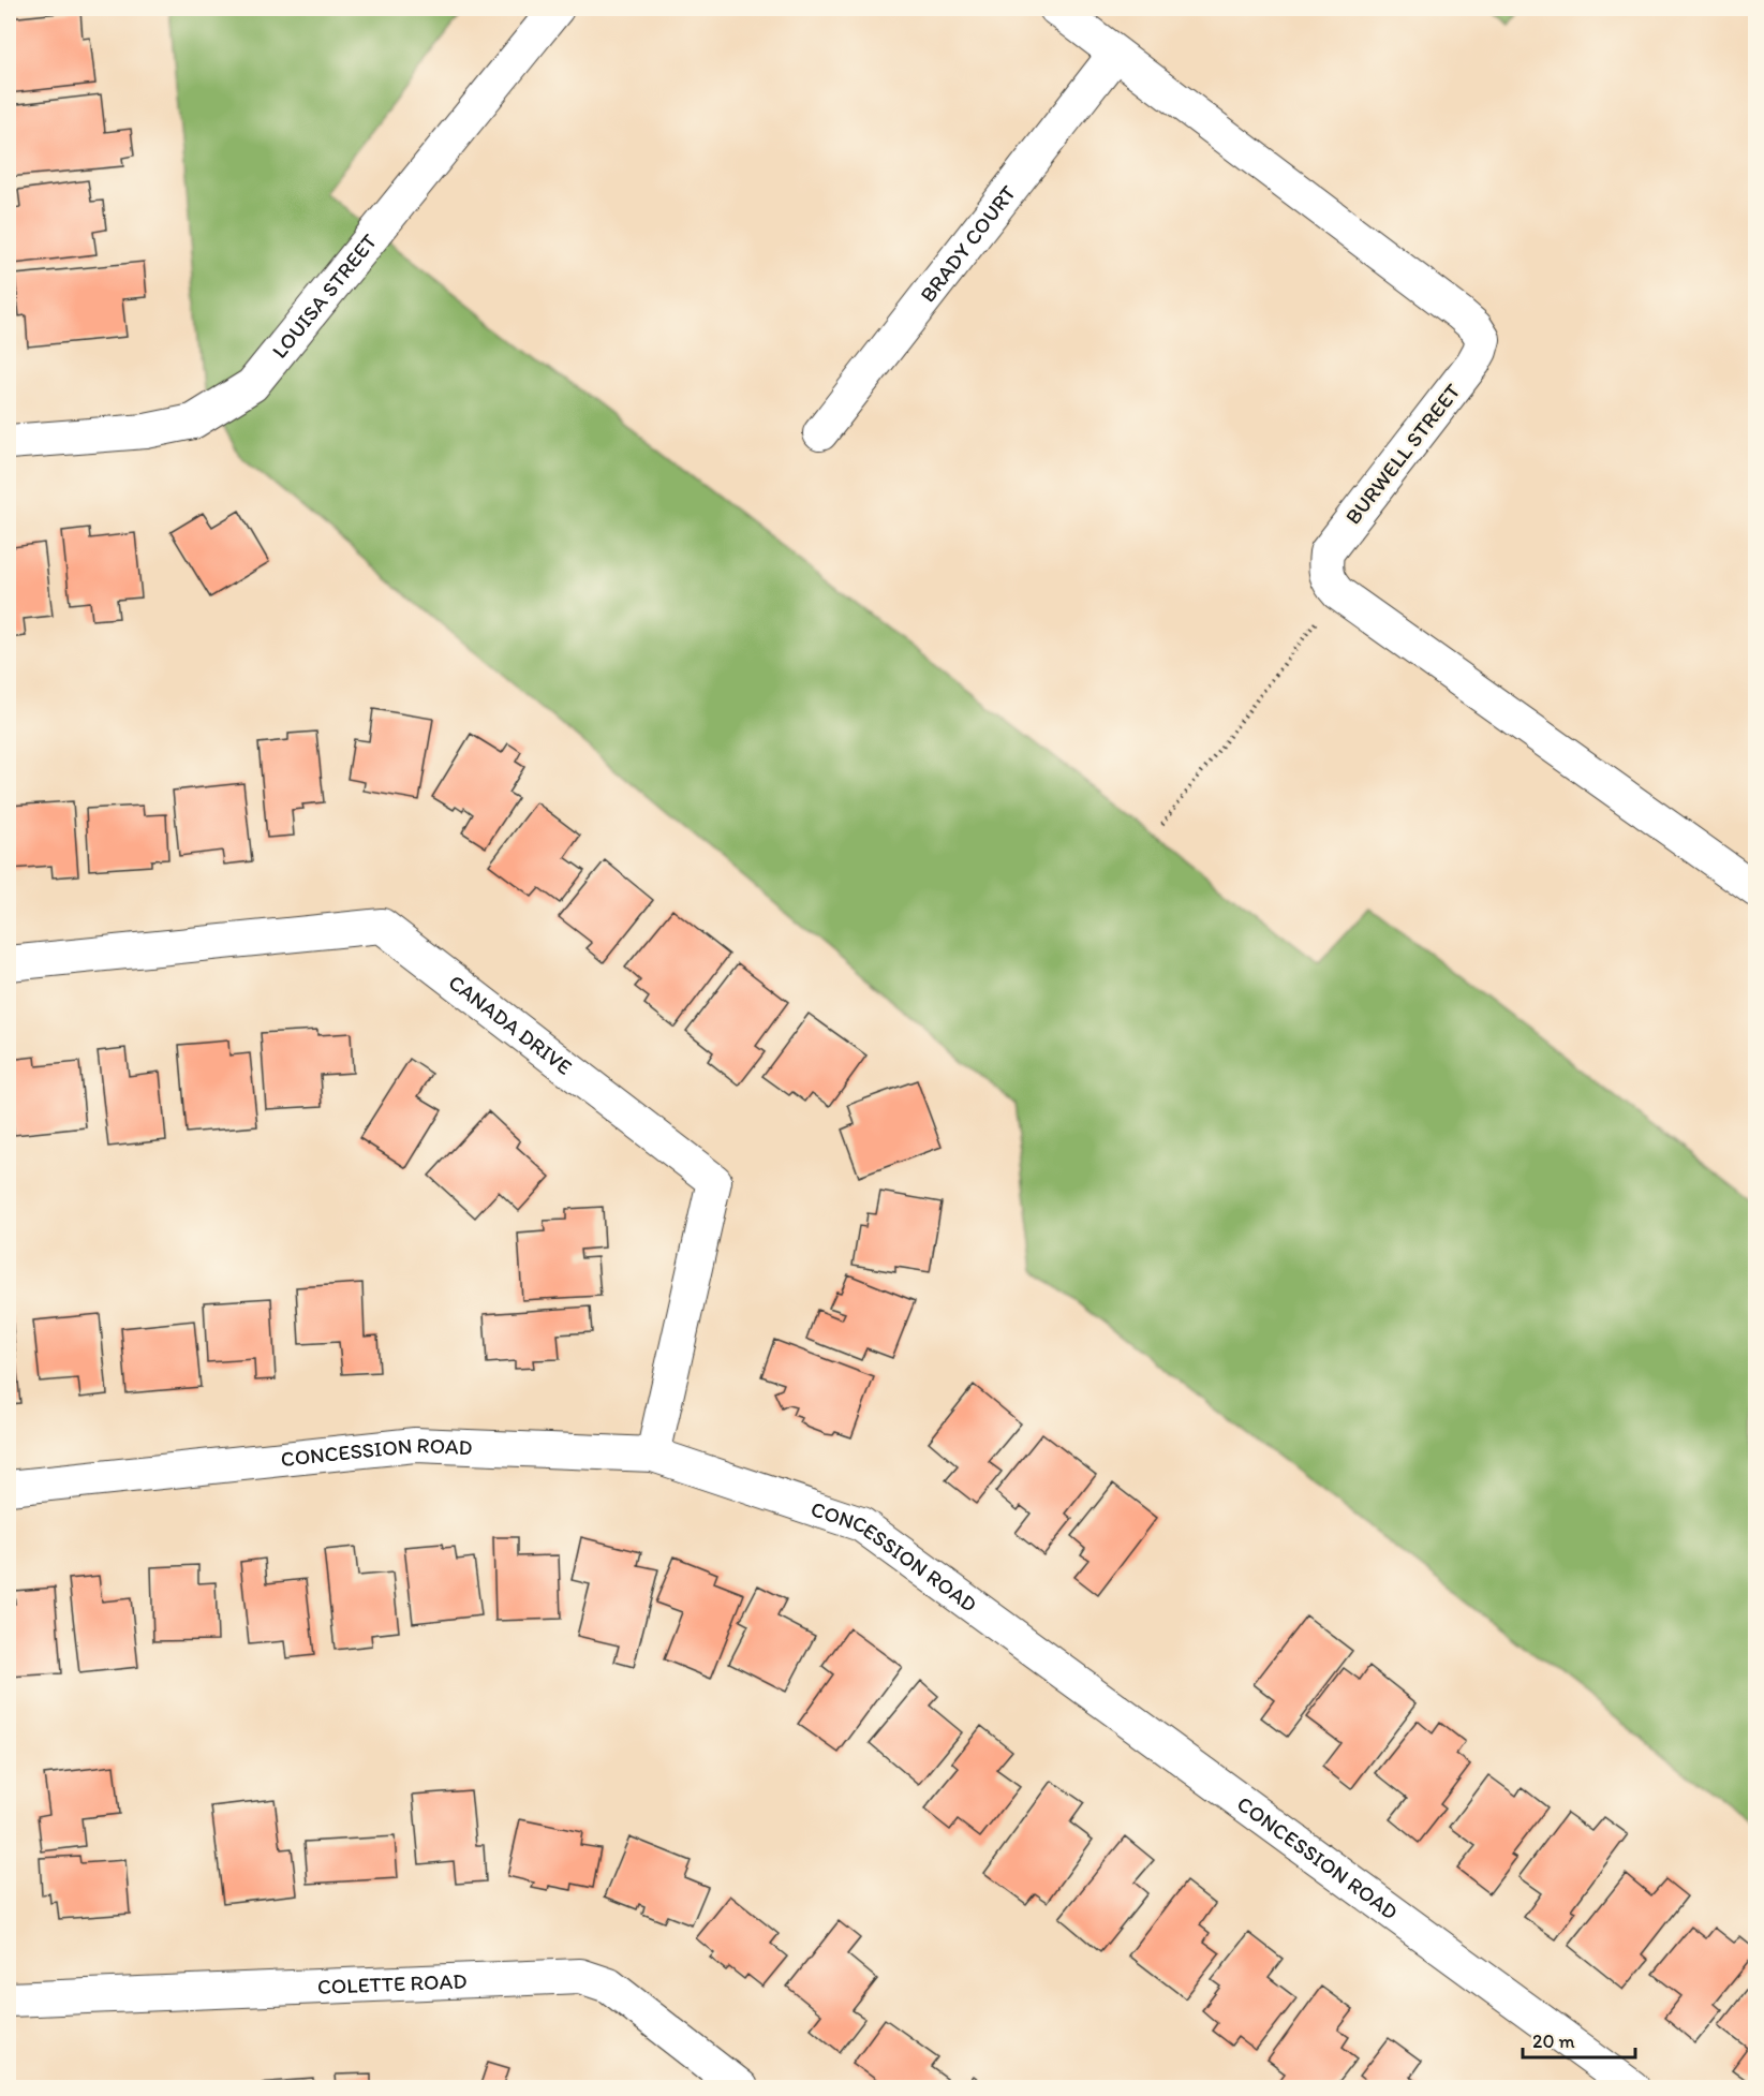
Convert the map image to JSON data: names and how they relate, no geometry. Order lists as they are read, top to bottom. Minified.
{"streets":{"street":["BRADY COURT","LOUISA STREET","BURWELL STREET","CANADA DRIVE","CONCESSION ROAD","COLETTE ROAD"]},"crossings":[["BRADY COURT","BURWELL STREET"],["CANADA DRIVE","CONCESSION ROAD"]],"scale_bar":"20 m"}
